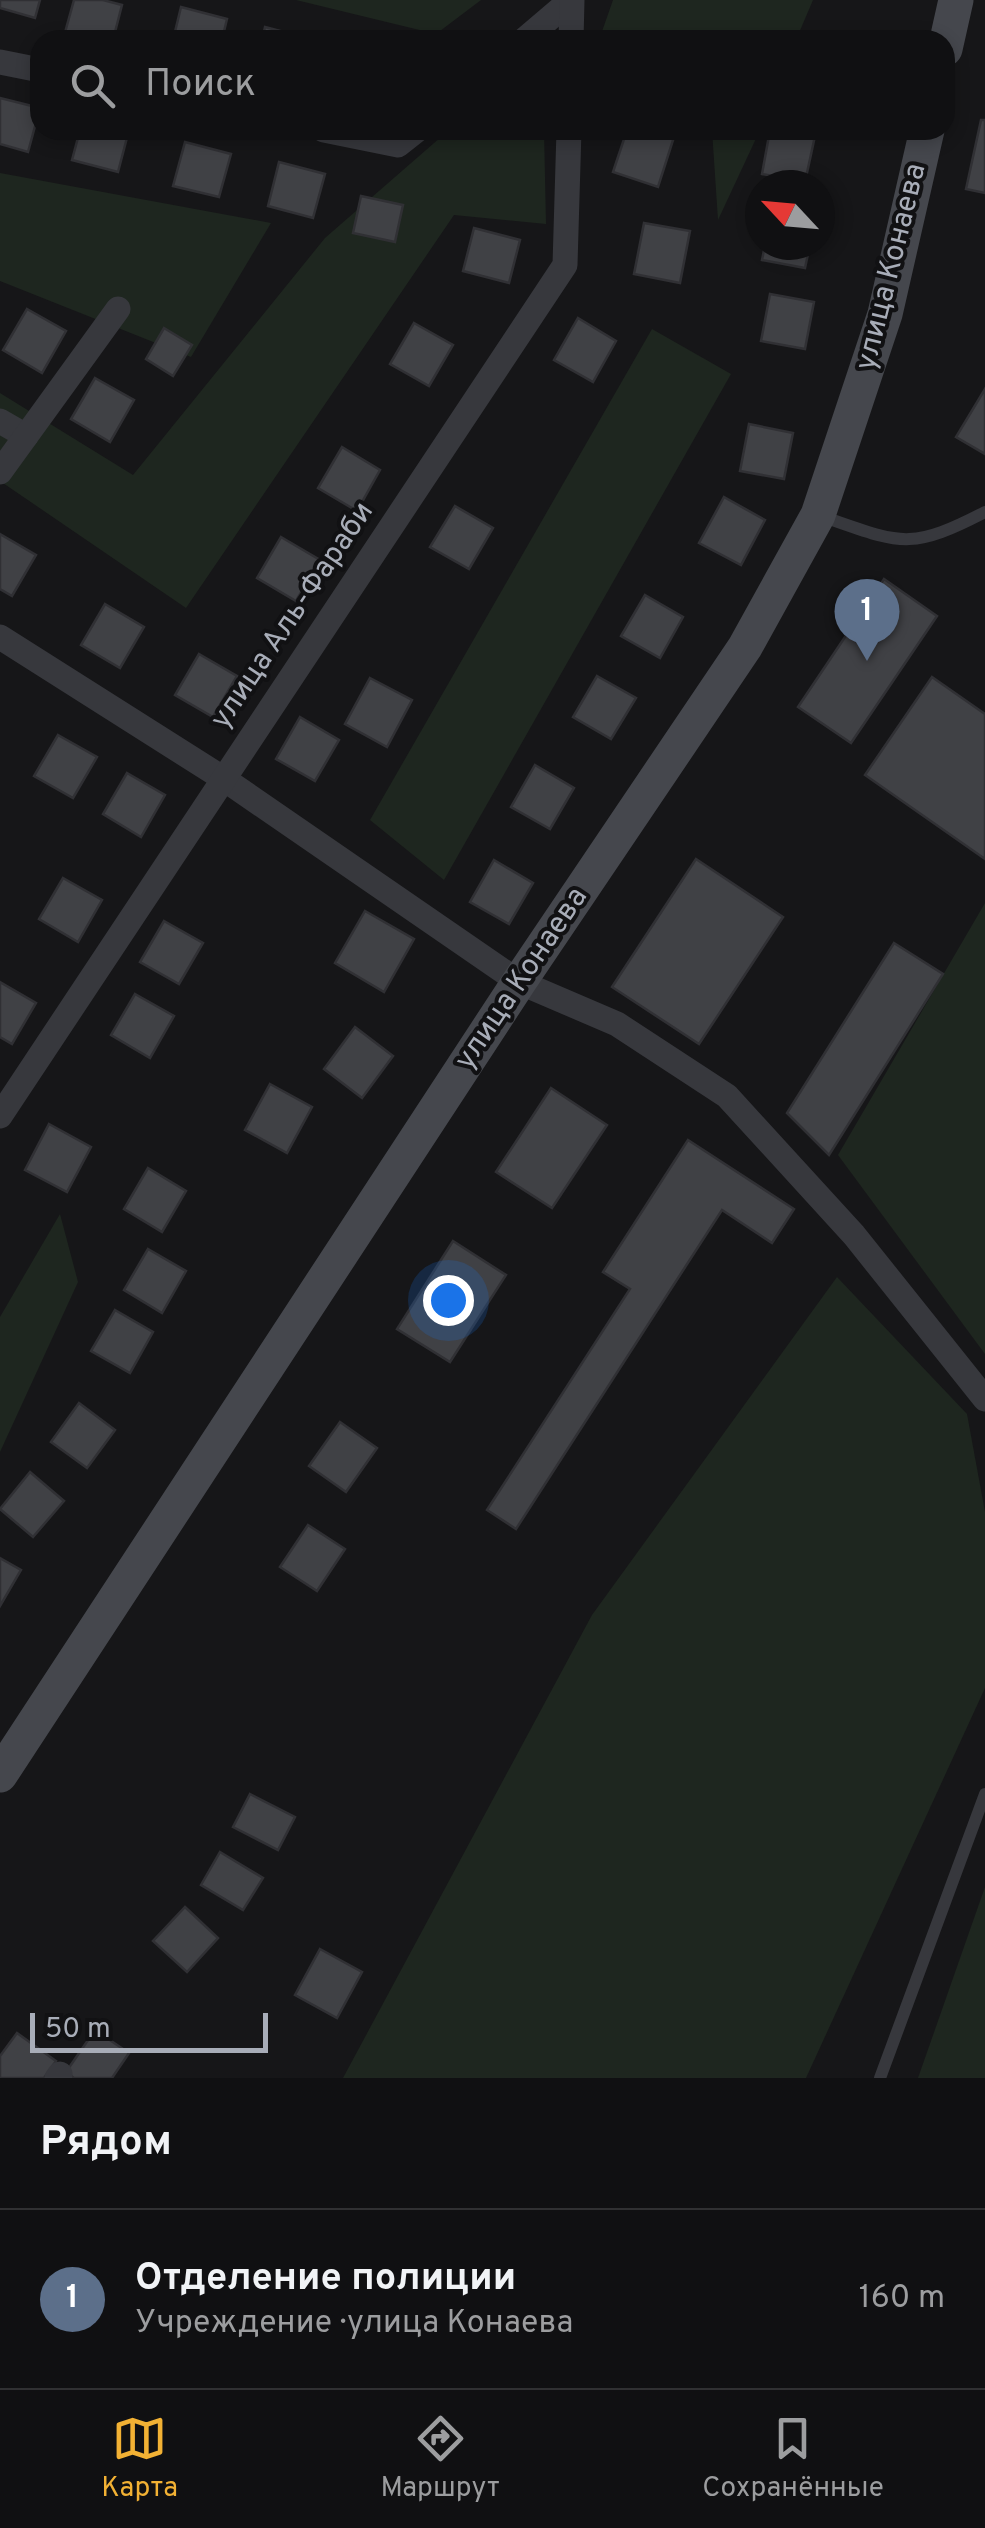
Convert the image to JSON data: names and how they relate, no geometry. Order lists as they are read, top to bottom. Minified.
{"streets":{"main road":["улица Конаева"],"street":["улица Аль-Фараби"]},"scale_bar":"50 m","north":"top left","page":{"search":"Поиск","pins":"1","scale":"50 m","heading":"Рядом","list":[{"mark":"1","name":"Отделение полиции","note":"Учреждение · улица Конаева","value":"160 m"}],"nav":["Карта","Маршрут","Сохранённые"]}}
